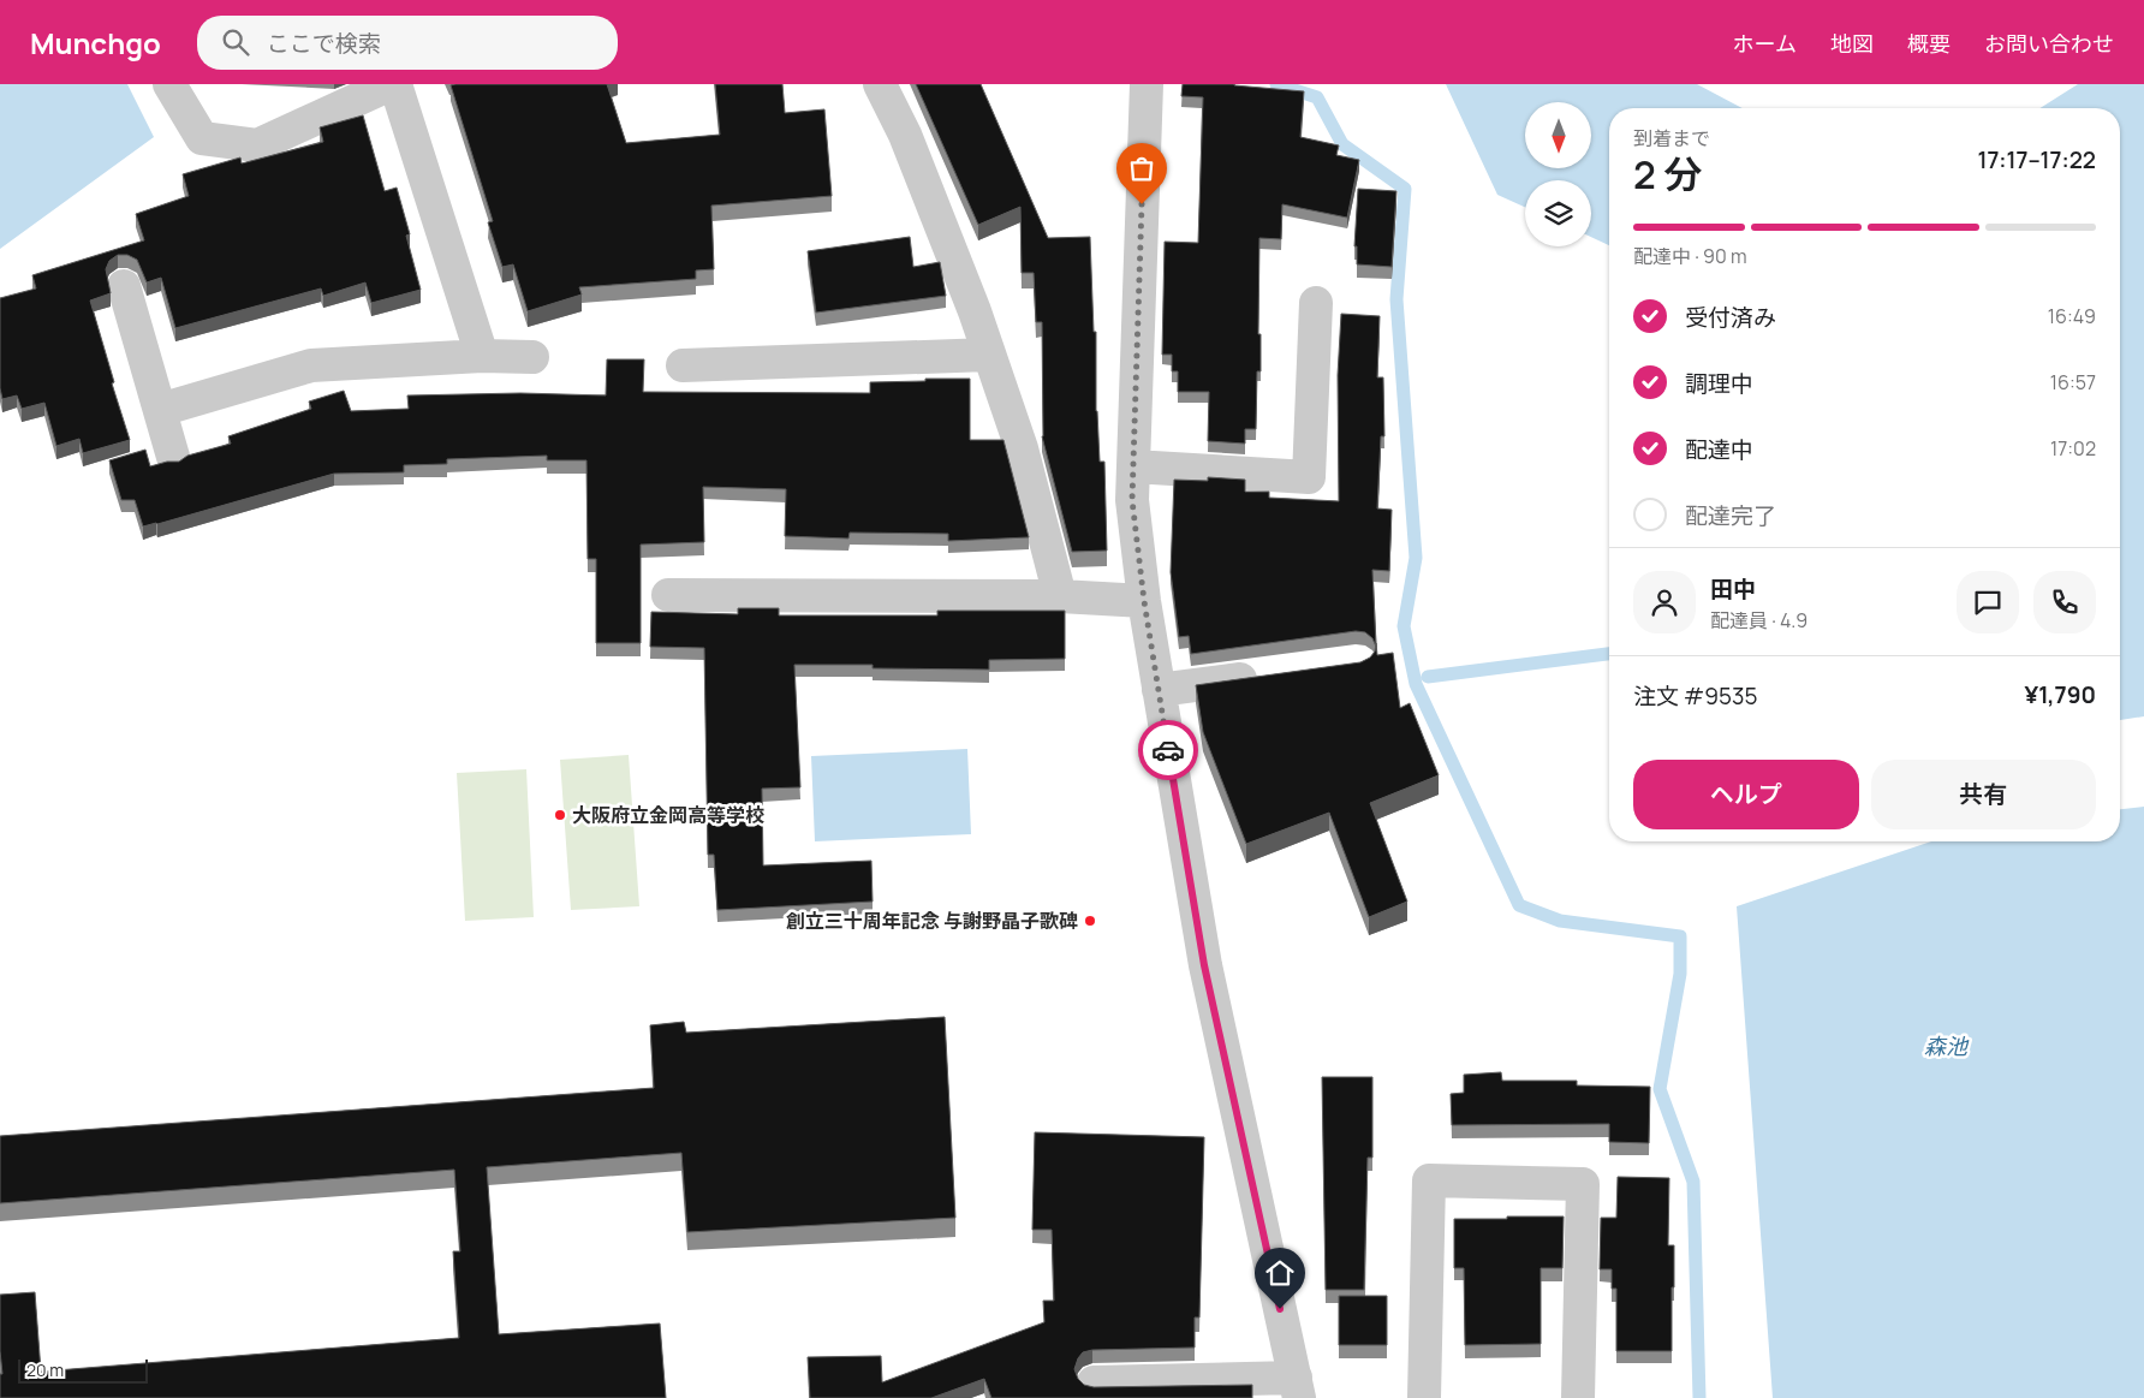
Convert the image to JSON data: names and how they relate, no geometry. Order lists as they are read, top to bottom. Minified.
{"water":["森池"],"places":["大阪府立金岡高等学校","創立三十周年記念 与謝野晶子歌碑"],"scale_bar":"20 m","north":"bottom","page":{"header":"Munchgo","search":"ここで検索","nav":["ホーム","地図","概要","お問い合わせ"],"heading":["2 分","到着まで","17:17–17:22"],"panel":["田中","配達員 · 4.9","注文 #9535","¥1,790"],"bar":"配達中 · 90 m","list":[["受付済み","16:49"],["調理中","16:57"],["配達中","17:02"],"配達完了"],"buttons":["ヘルプ","共有"],"scale":"20 m"}}
